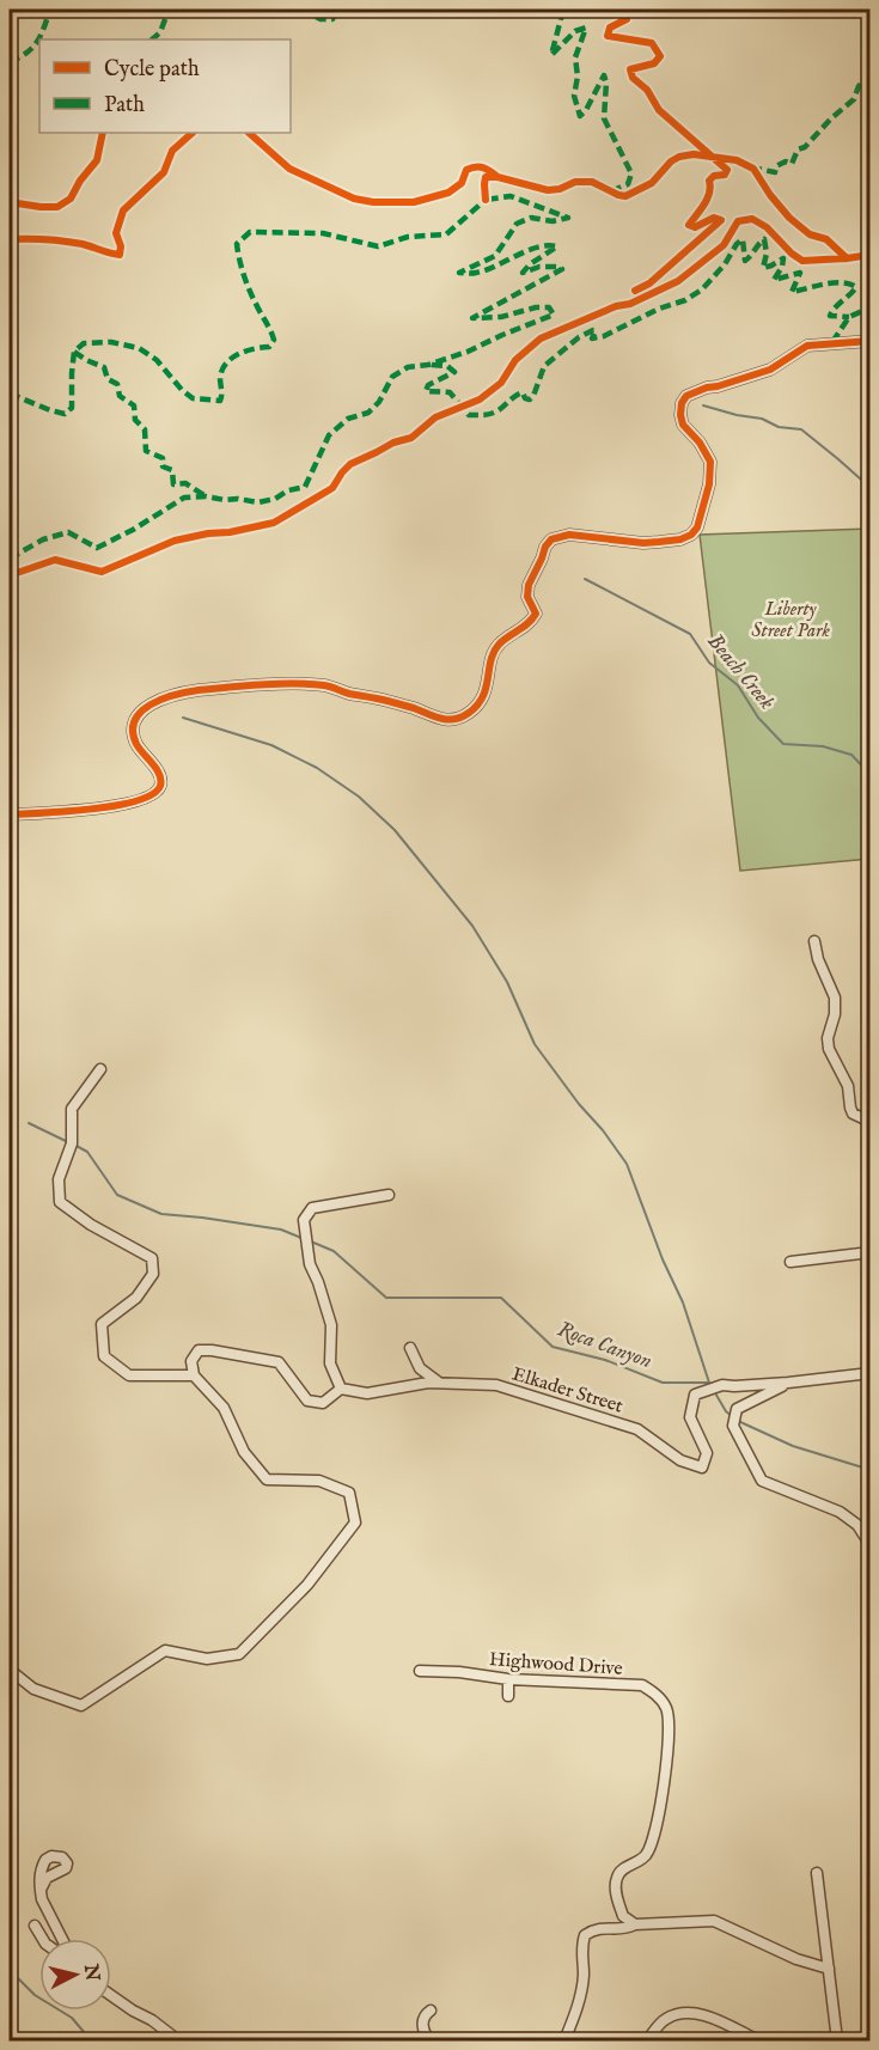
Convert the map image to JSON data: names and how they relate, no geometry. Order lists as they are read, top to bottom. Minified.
{"streets":{"street":["Elkader Street","Highwood Drive"]},"water":["Beach Creek","Roca Canyon"],"parks":["Liberty Street Park"],"legend":["Cycle path","Path"],"north":"right"}
